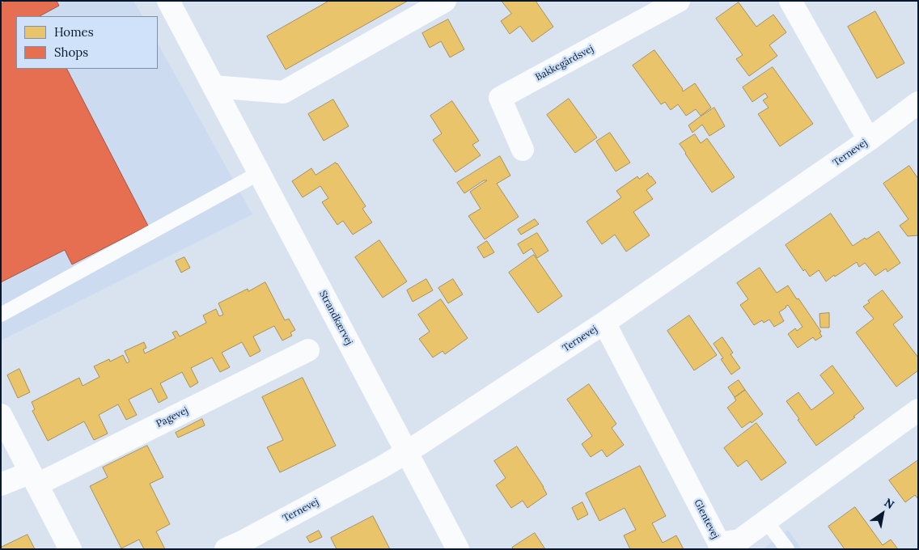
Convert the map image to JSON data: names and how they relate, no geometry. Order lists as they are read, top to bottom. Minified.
{"streets":{"street":["Bakkegårdsvej","Ternevej","Strandkærvej","Pagevej","Glentevej"]},"crossings":[["Ternevej","Strandkærvej"],["Ternevej","Glentevej"]],"legend":["Homes","Shops"],"north":"top right"}
